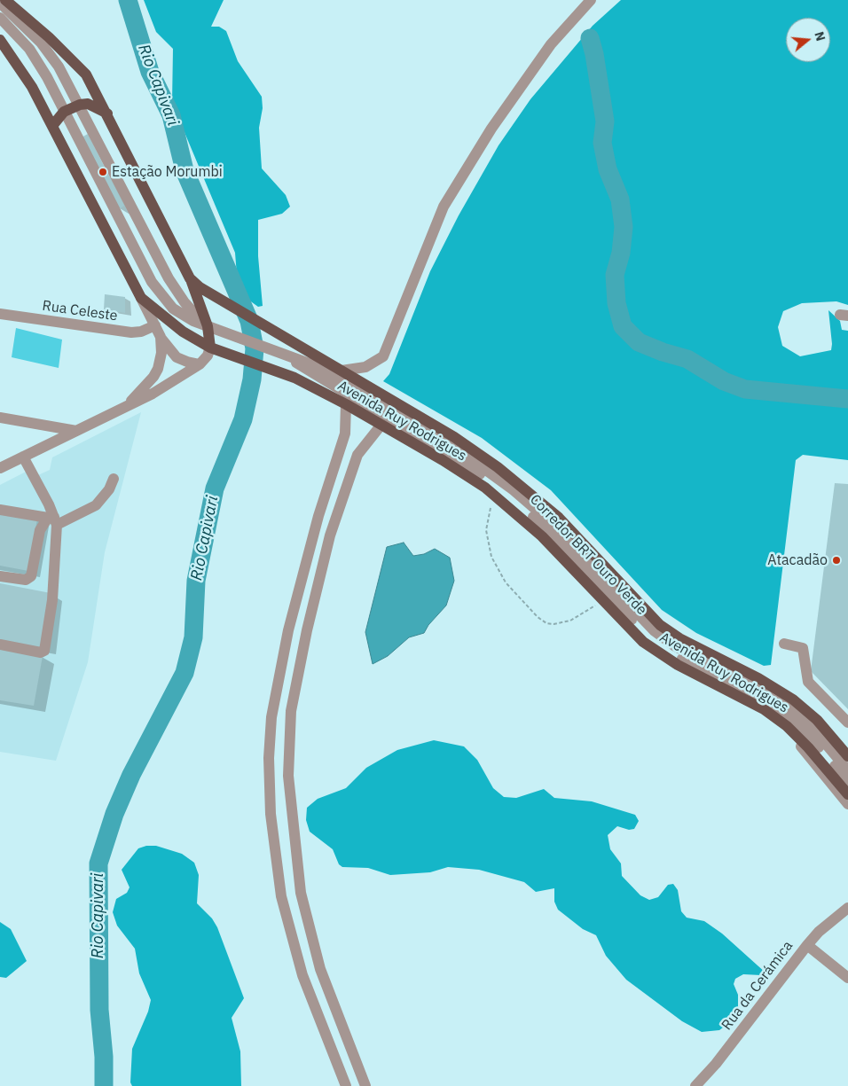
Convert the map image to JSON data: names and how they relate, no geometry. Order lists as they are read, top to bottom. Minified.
{"streets":{"main road":["Avenida Ruy Rodrigues"],"street":["Rua Celeste","Corredor BRT Ouro Verde","Rua da Cerámica"]},"water":["Rio Capivari"],"places":["Estação Morumbi","Atacadão"],"north":"right"}
